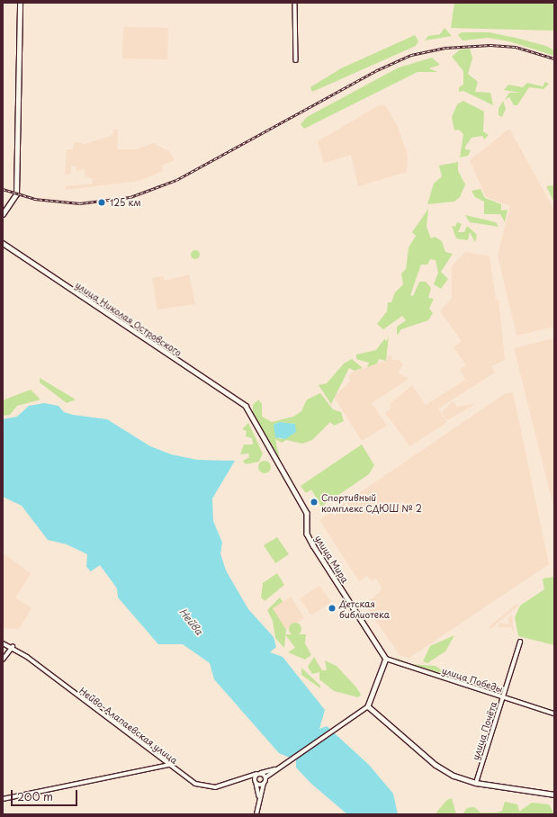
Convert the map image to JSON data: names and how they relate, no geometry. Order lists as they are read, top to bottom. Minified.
{"streets":{"main road":["улица Николая Островского","улица Мира","Нейво-Алапаевская улица"],"street":["улица Победы","улица Почёта"]},"crossings":[["улица Николая Островского","улица Мира"],["улица Мира","улица Победы"],["улица Победы","улица Почёта"]],"water":["Нейва"],"places":["125 км","Спортивный комплекс СДЮШ № 2","Детская библиотека"],"scale_bar":"200 m"}
